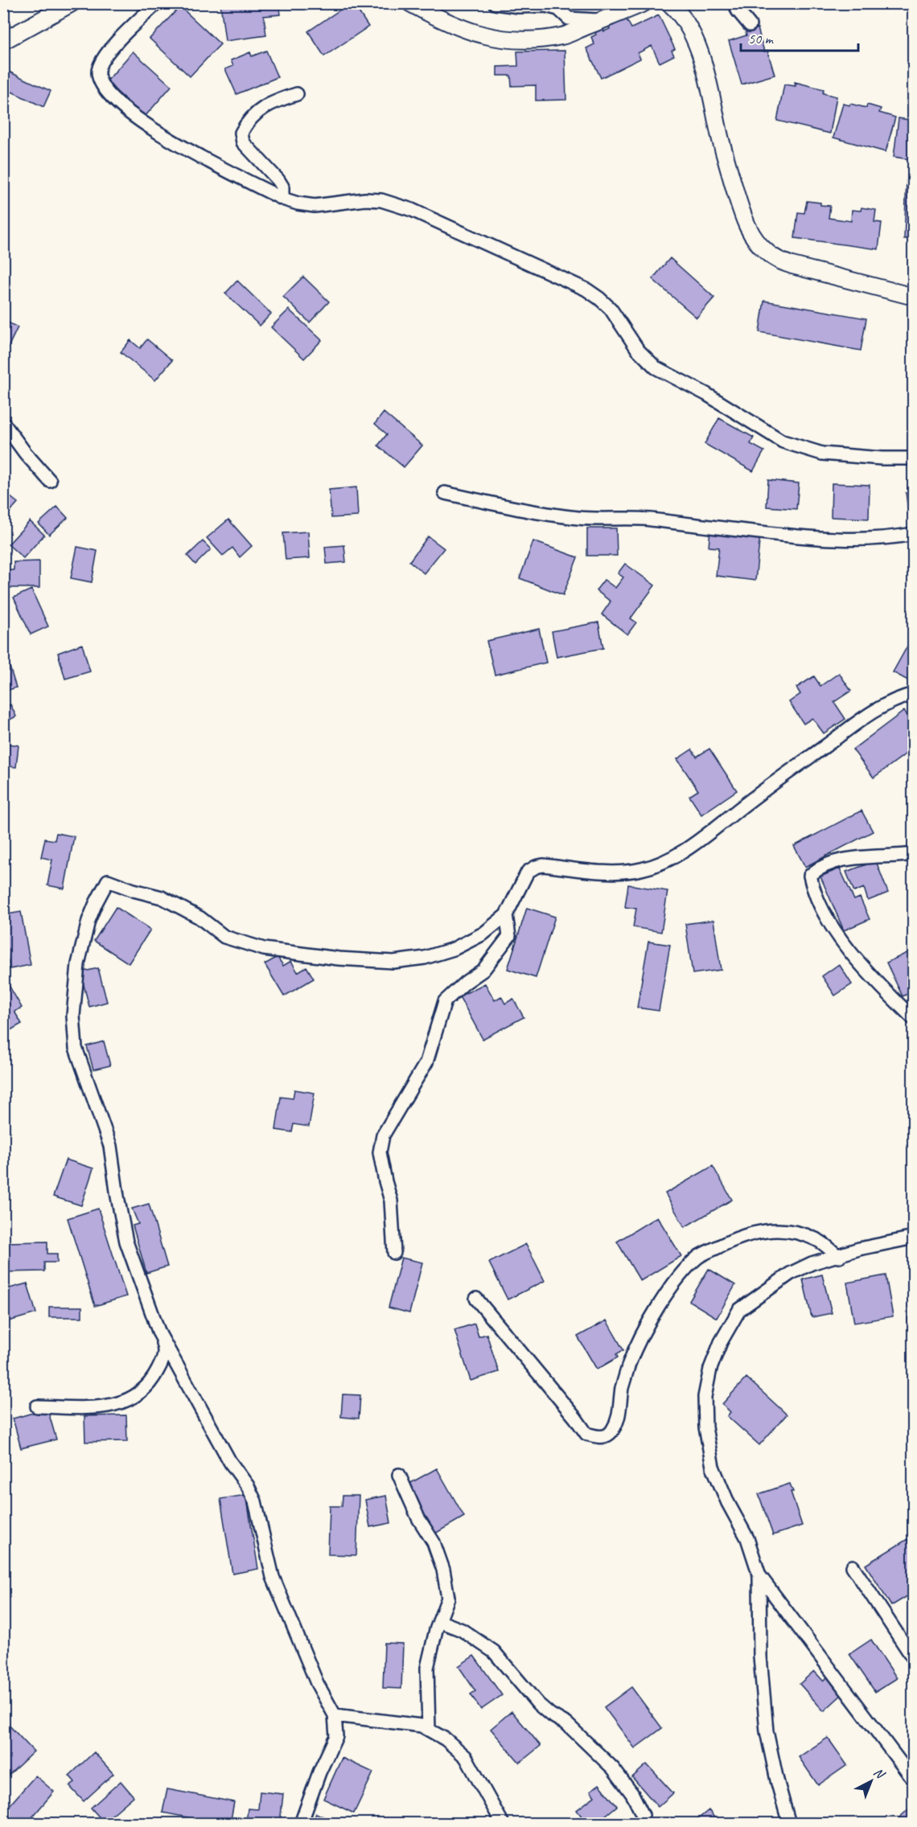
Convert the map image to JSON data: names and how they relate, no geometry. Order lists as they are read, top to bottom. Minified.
{"scale_bar":"50 m","north":"top right"}
